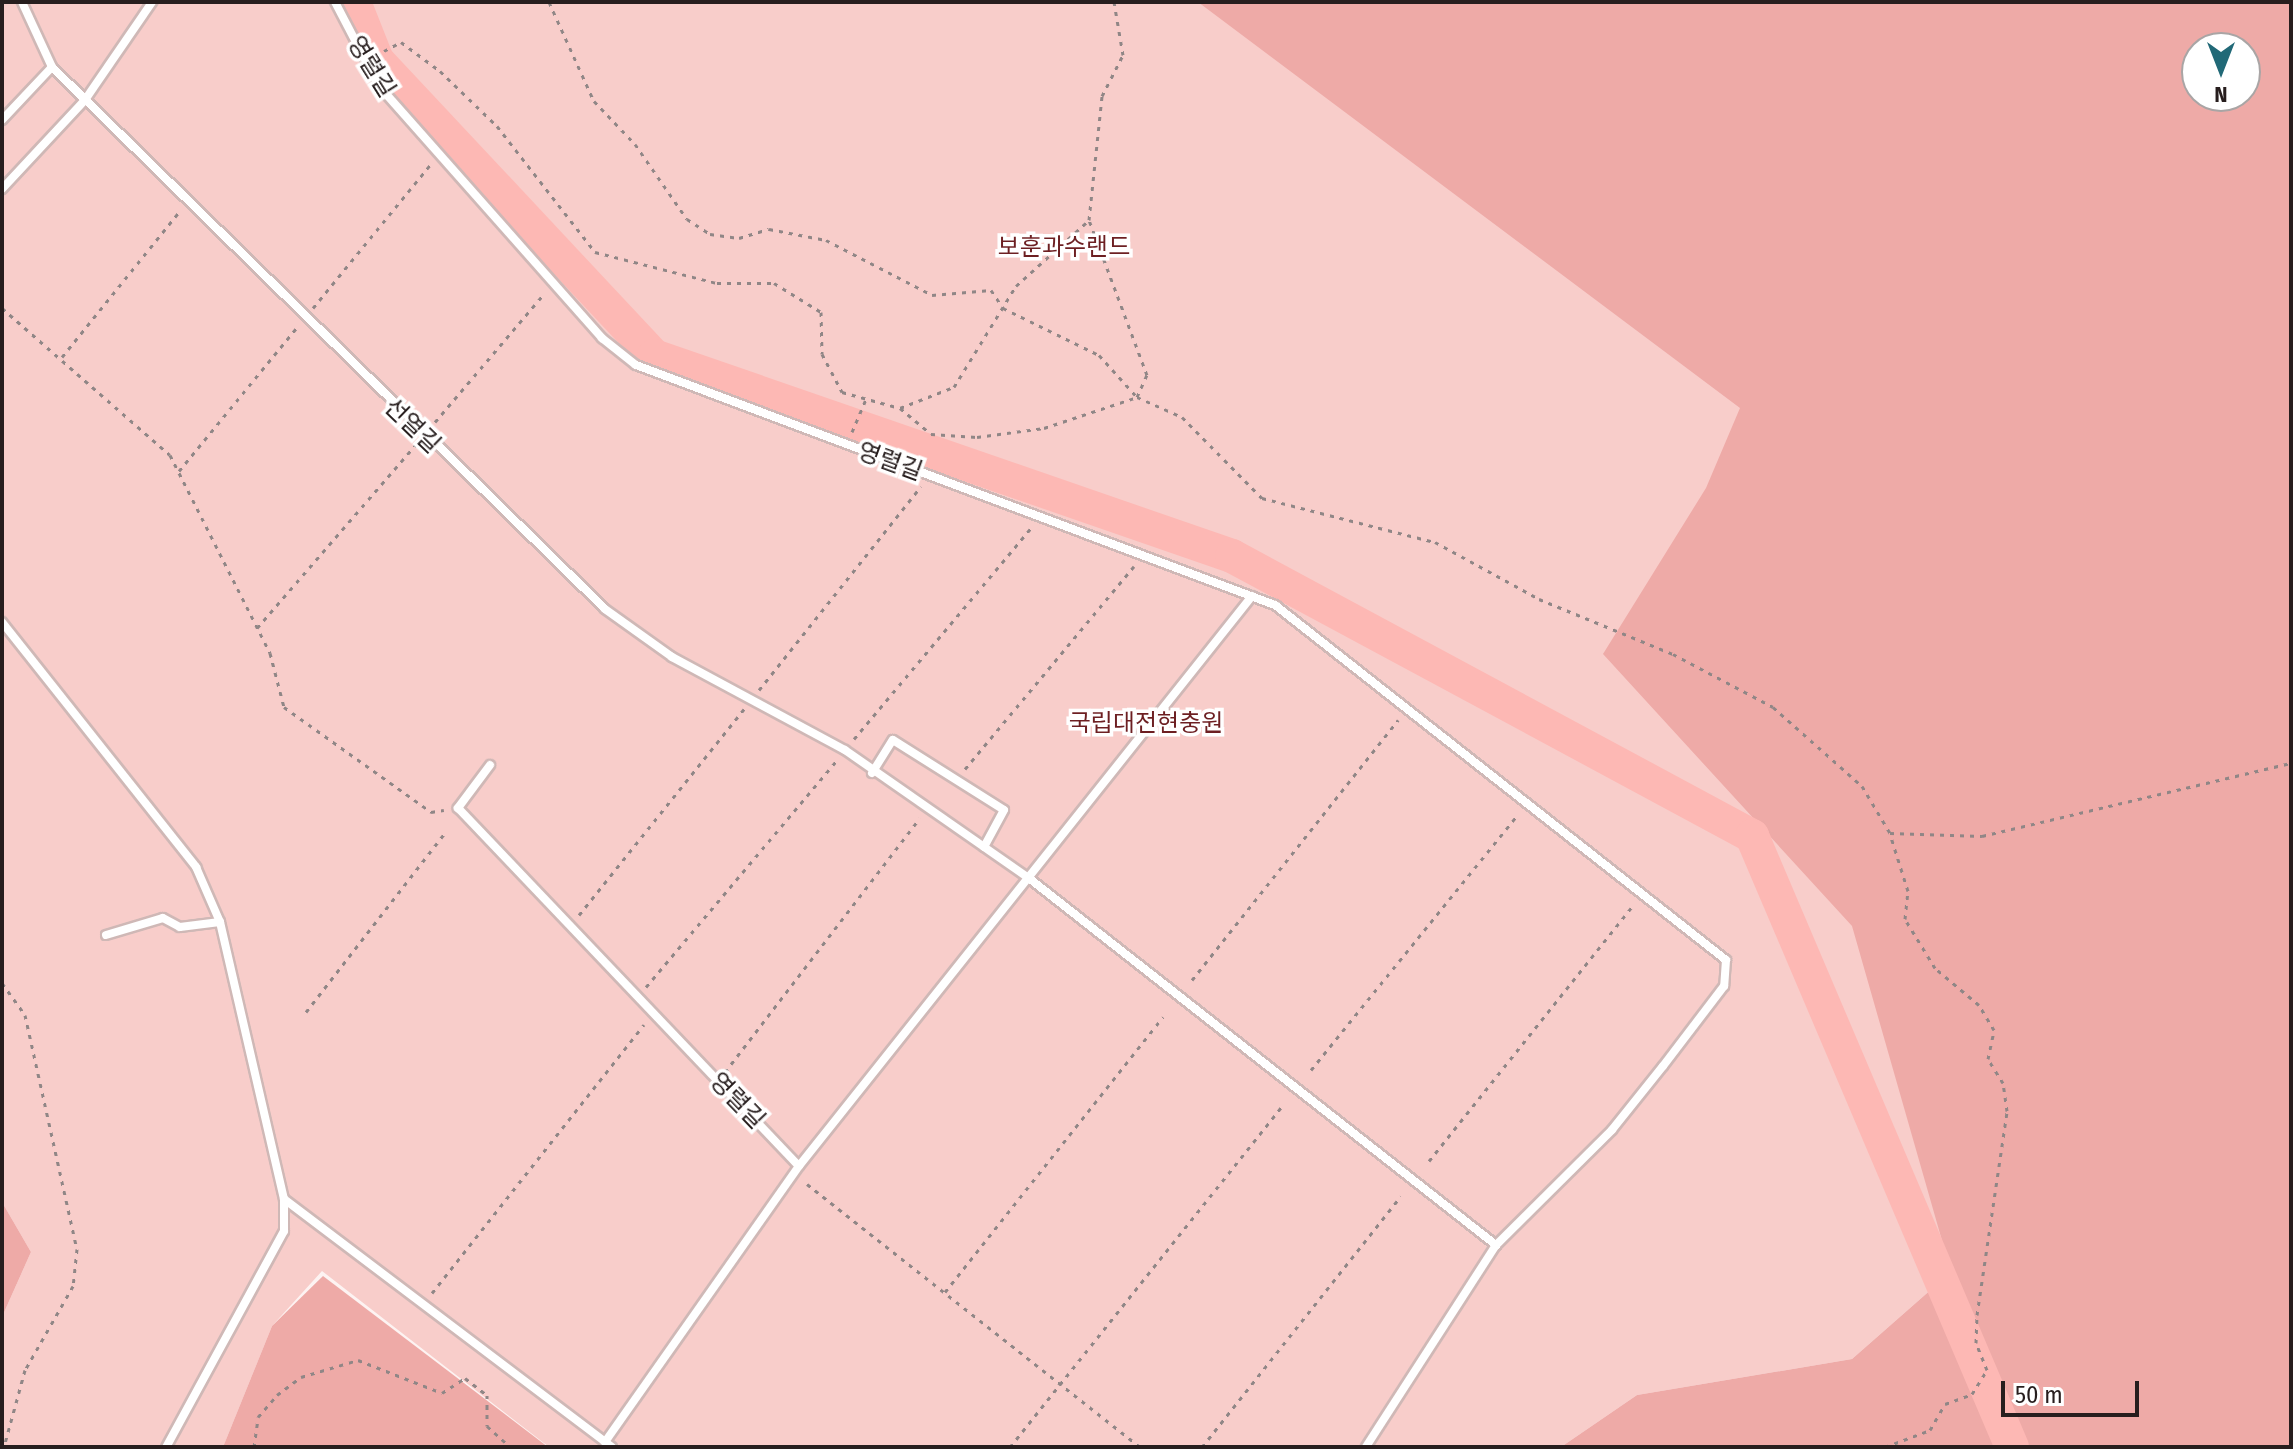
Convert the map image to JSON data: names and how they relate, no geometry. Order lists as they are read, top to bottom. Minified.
{"streets":{"lane":["영렬길","선열길"]},"parks":["보훈과수랜드","국립대전현충원"],"scale_bar":"50 m","north":"bottom"}
